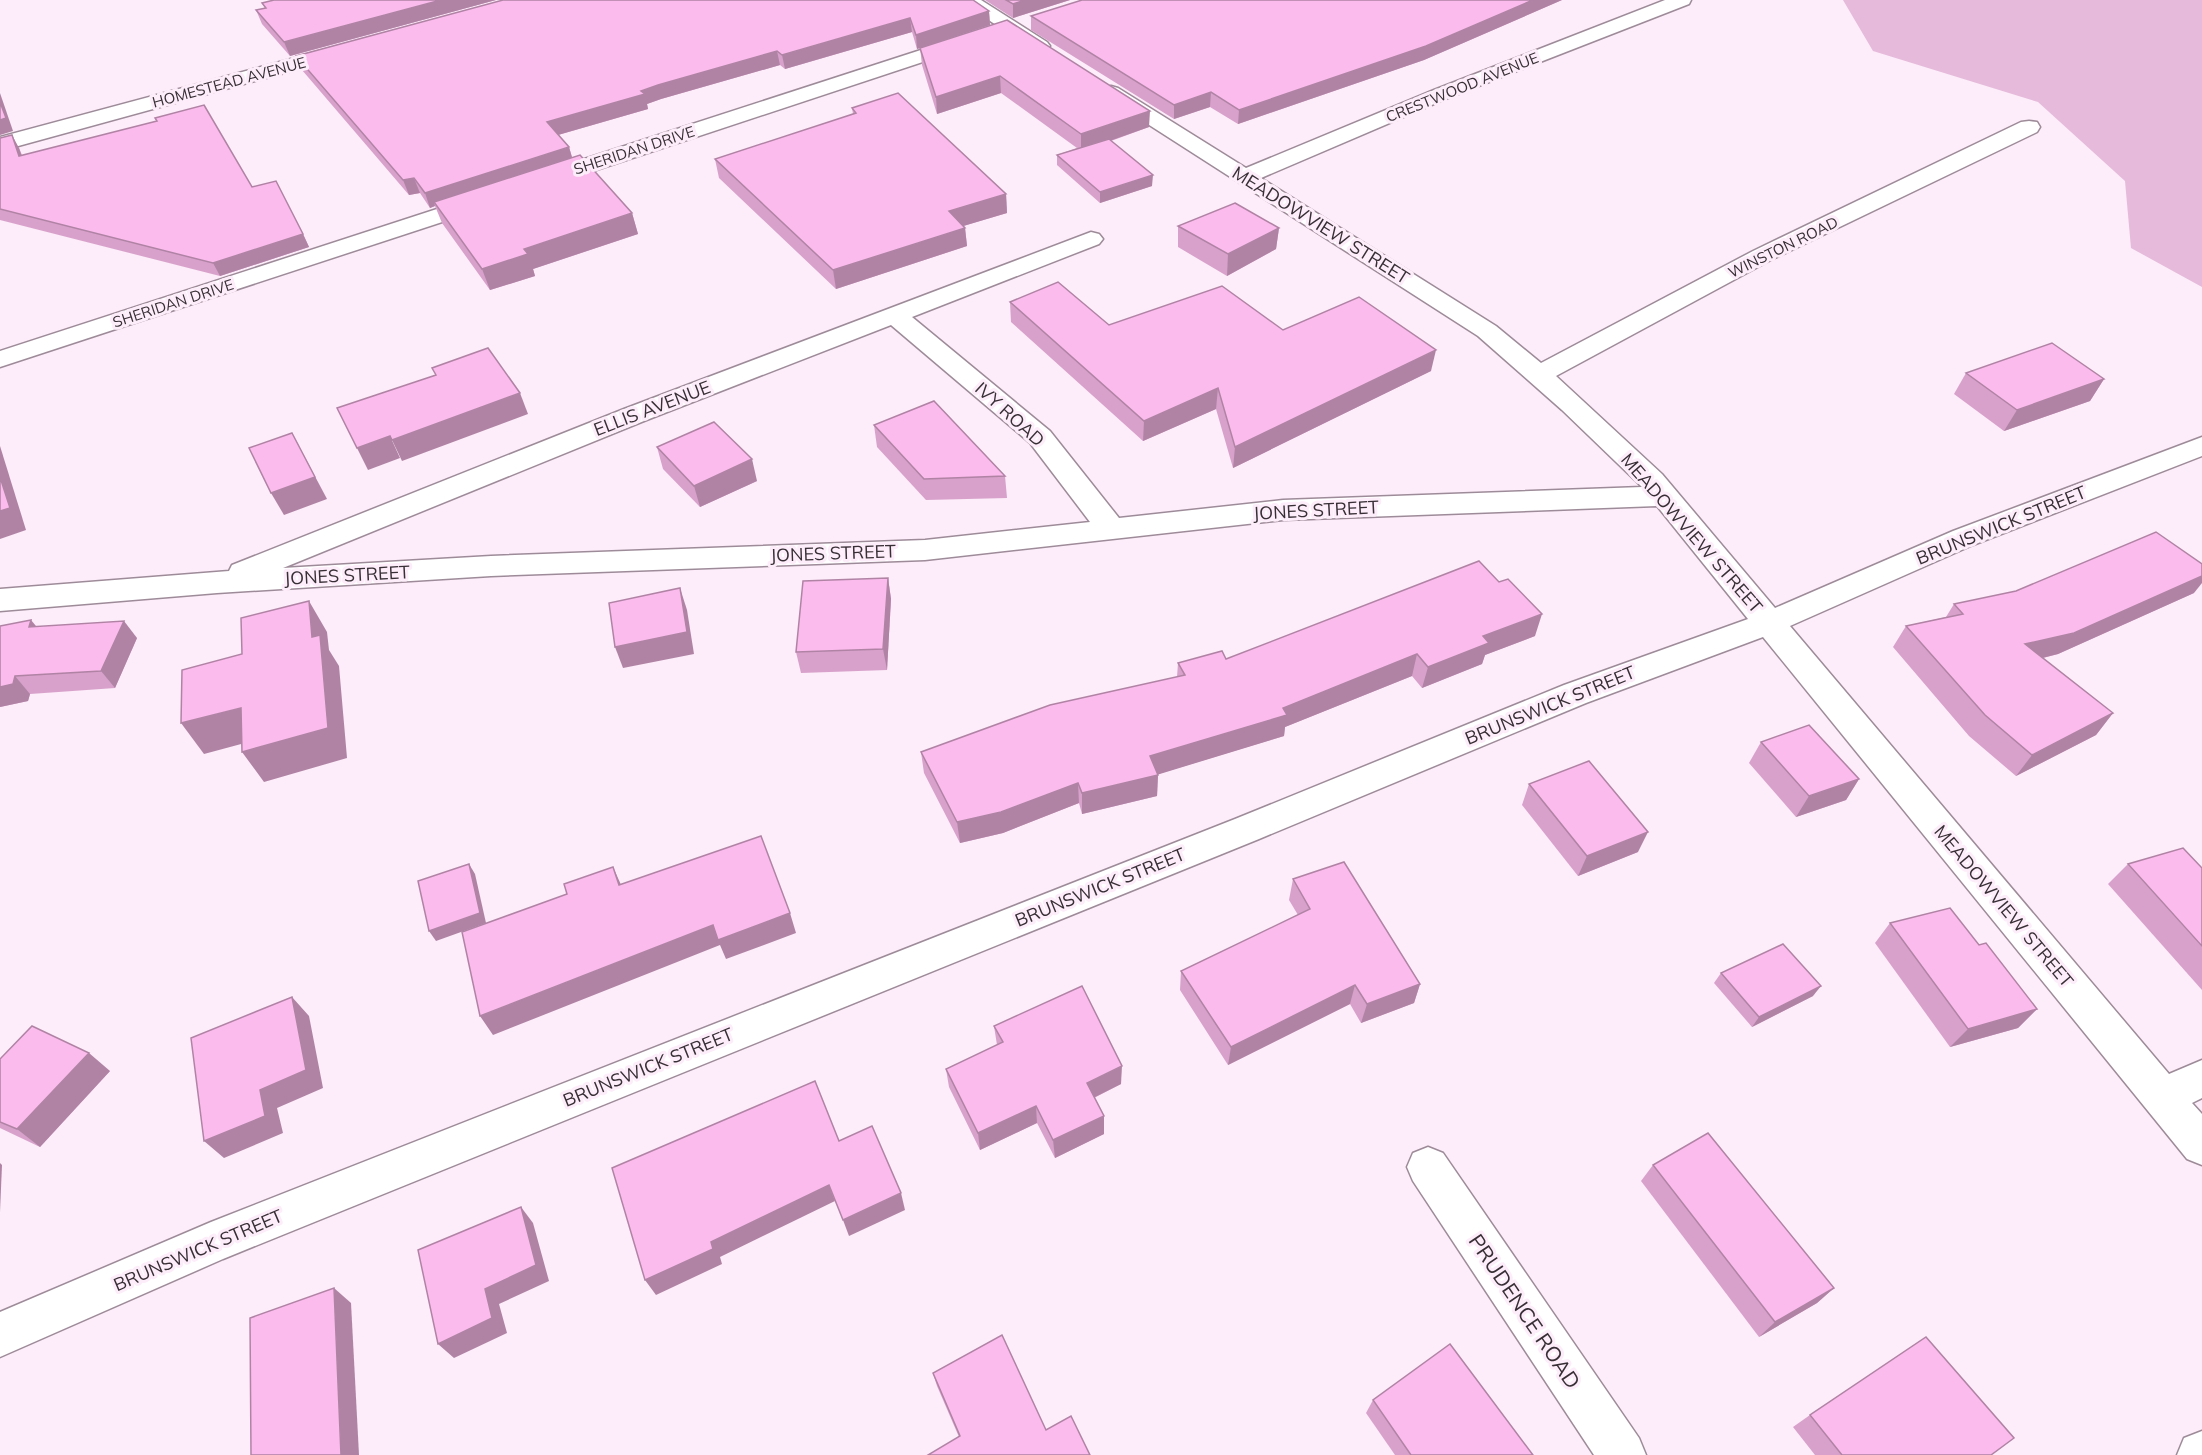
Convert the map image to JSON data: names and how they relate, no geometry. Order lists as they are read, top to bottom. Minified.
{"streets":{"street":["HOMESTEAD AVENUE","CRESTWOOD AVENUE","SHERIDAN DRIVE","MEADOWVIEW STREET","WINSTON ROAD","ELLIS AVENUE","IVY ROAD","JONES STREET","BRUNSWICK STREET","PRUDENCE ROAD"]},"crossings":[["CRESTWOOD AVENUE","MEADOWVIEW STREET"],["MEADOWVIEW STREET","WINSTON ROAD"],["MEADOWVIEW STREET","JONES STREET"],["MEADOWVIEW STREET","BRUNSWICK STREET"],["ELLIS AVENUE","IVY ROAD"],["ELLIS AVENUE","JONES STREET"],["IVY ROAD","JONES STREET"]]}
